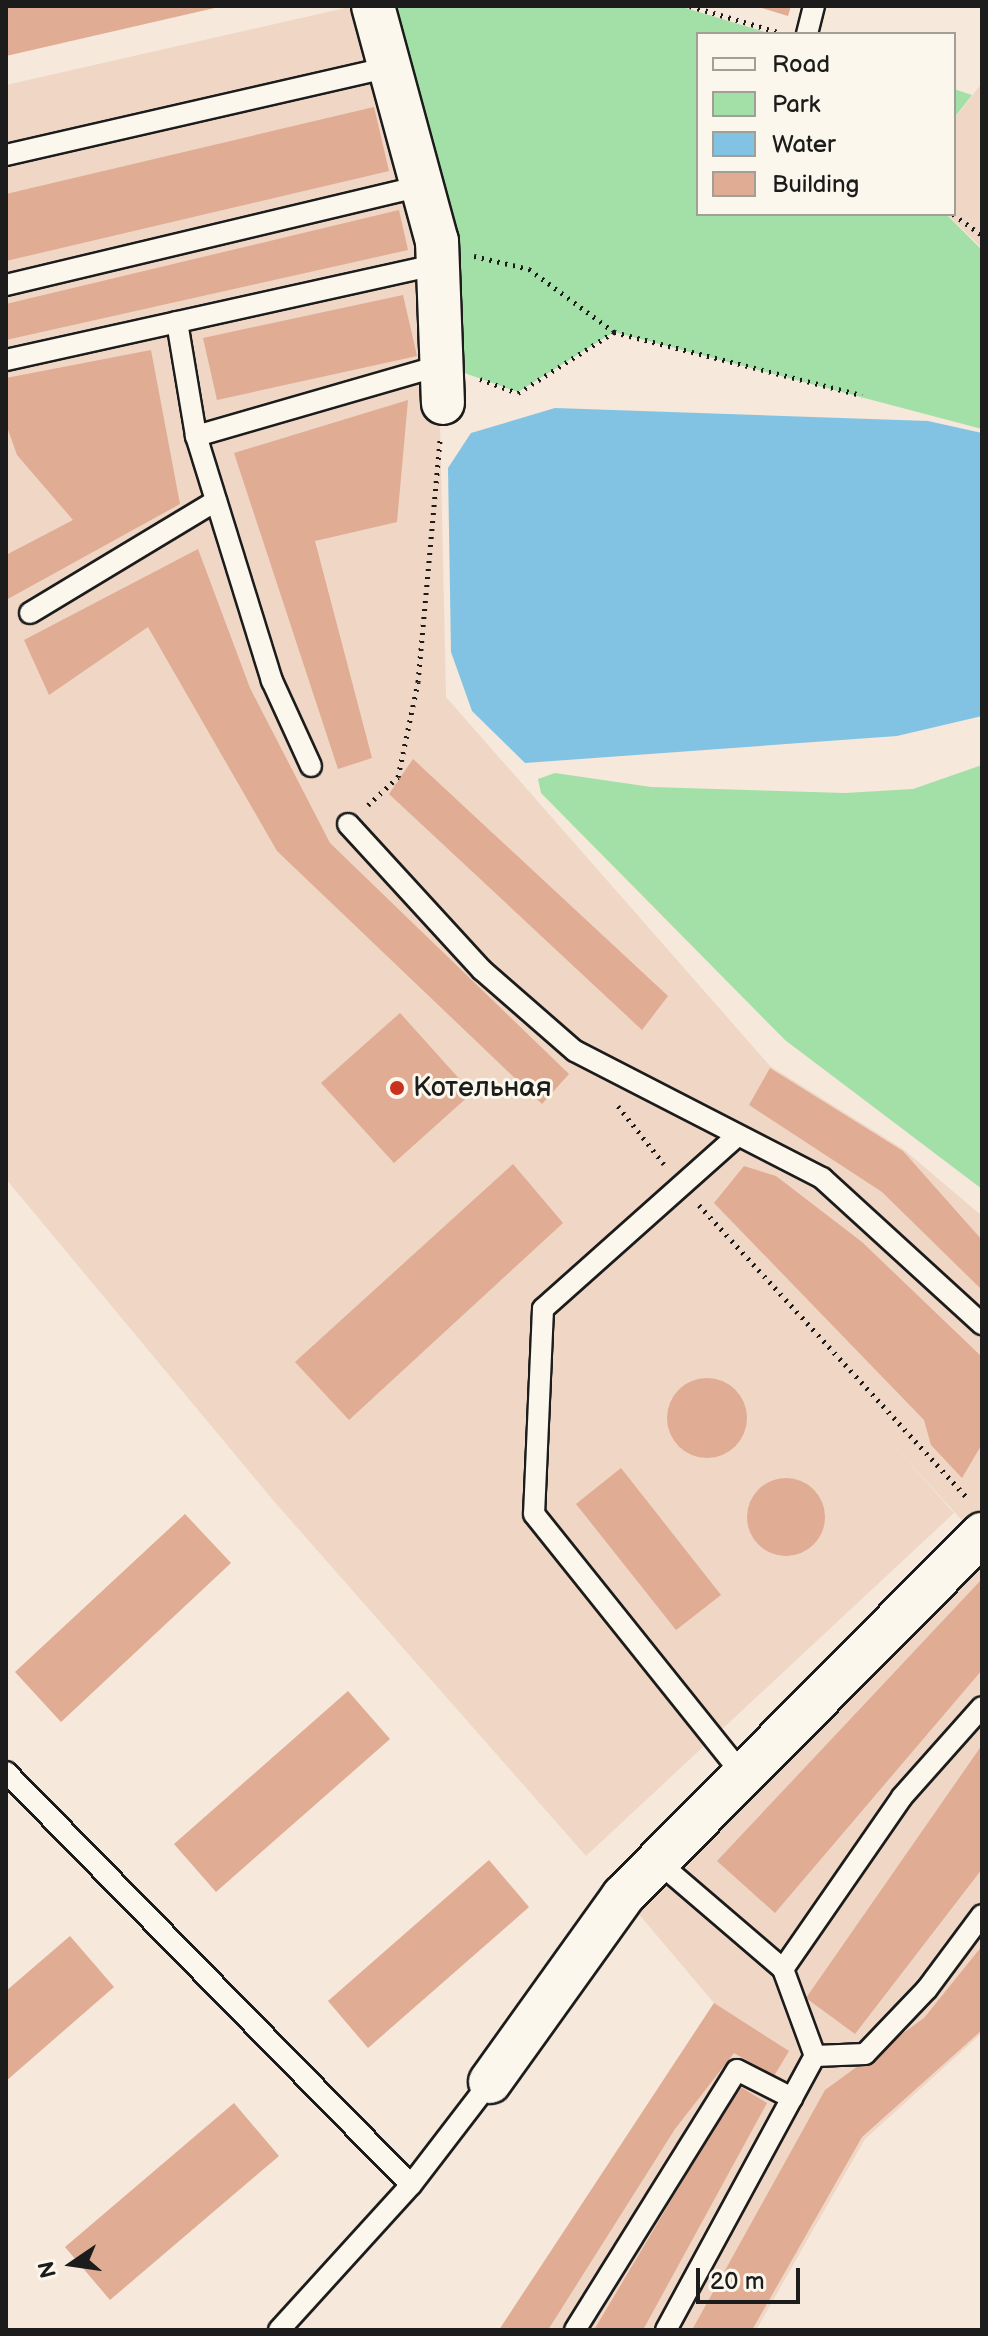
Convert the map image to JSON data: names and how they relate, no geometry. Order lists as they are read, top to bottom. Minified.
{"places":["Котельная"],"legend":["Road","Park","Water","Building"],"scale_bar":"20 m","north":"left"}
